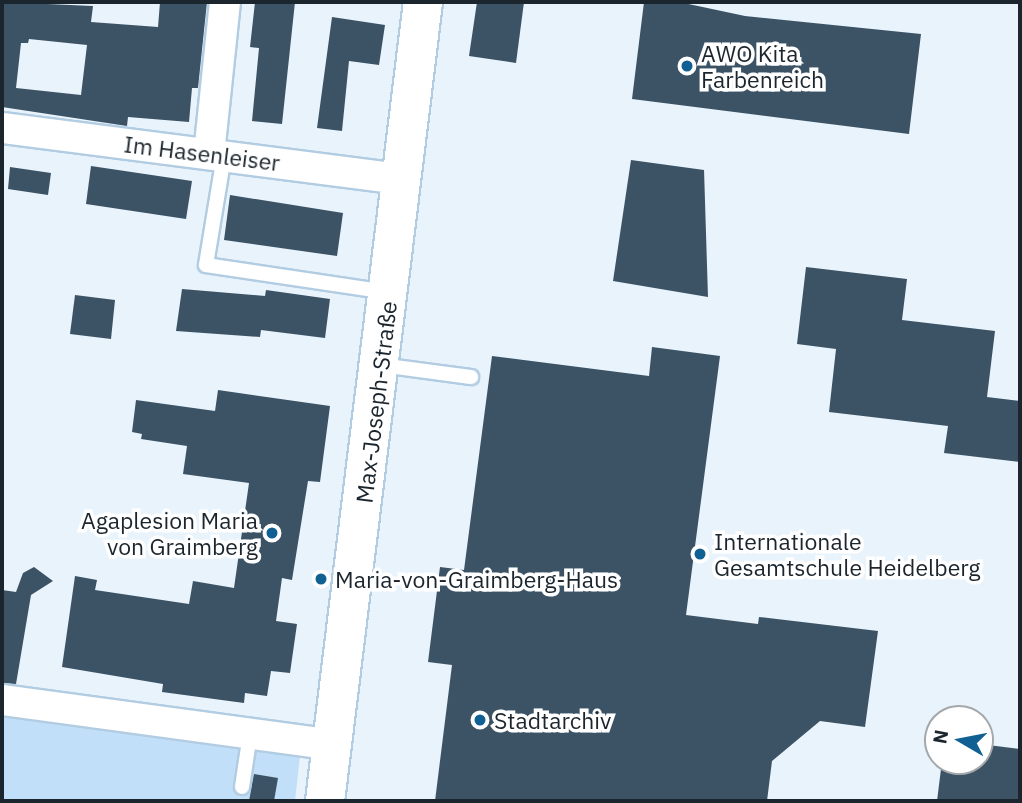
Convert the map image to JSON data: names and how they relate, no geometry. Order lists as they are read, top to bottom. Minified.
{"streets":{"street":["Im Hasenleiser","Max-Joseph-Straße"]},"crossings":[["Im Hasenleiser","Max-Joseph-Straße"]],"places":["AWO Kita Farbenreich","Agaplesion Maria von Graimberg","Internationale Gesamtschule Heidelberg","Maria-von-Graimberg-Haus","Stadtarchiv"],"north":"left"}
